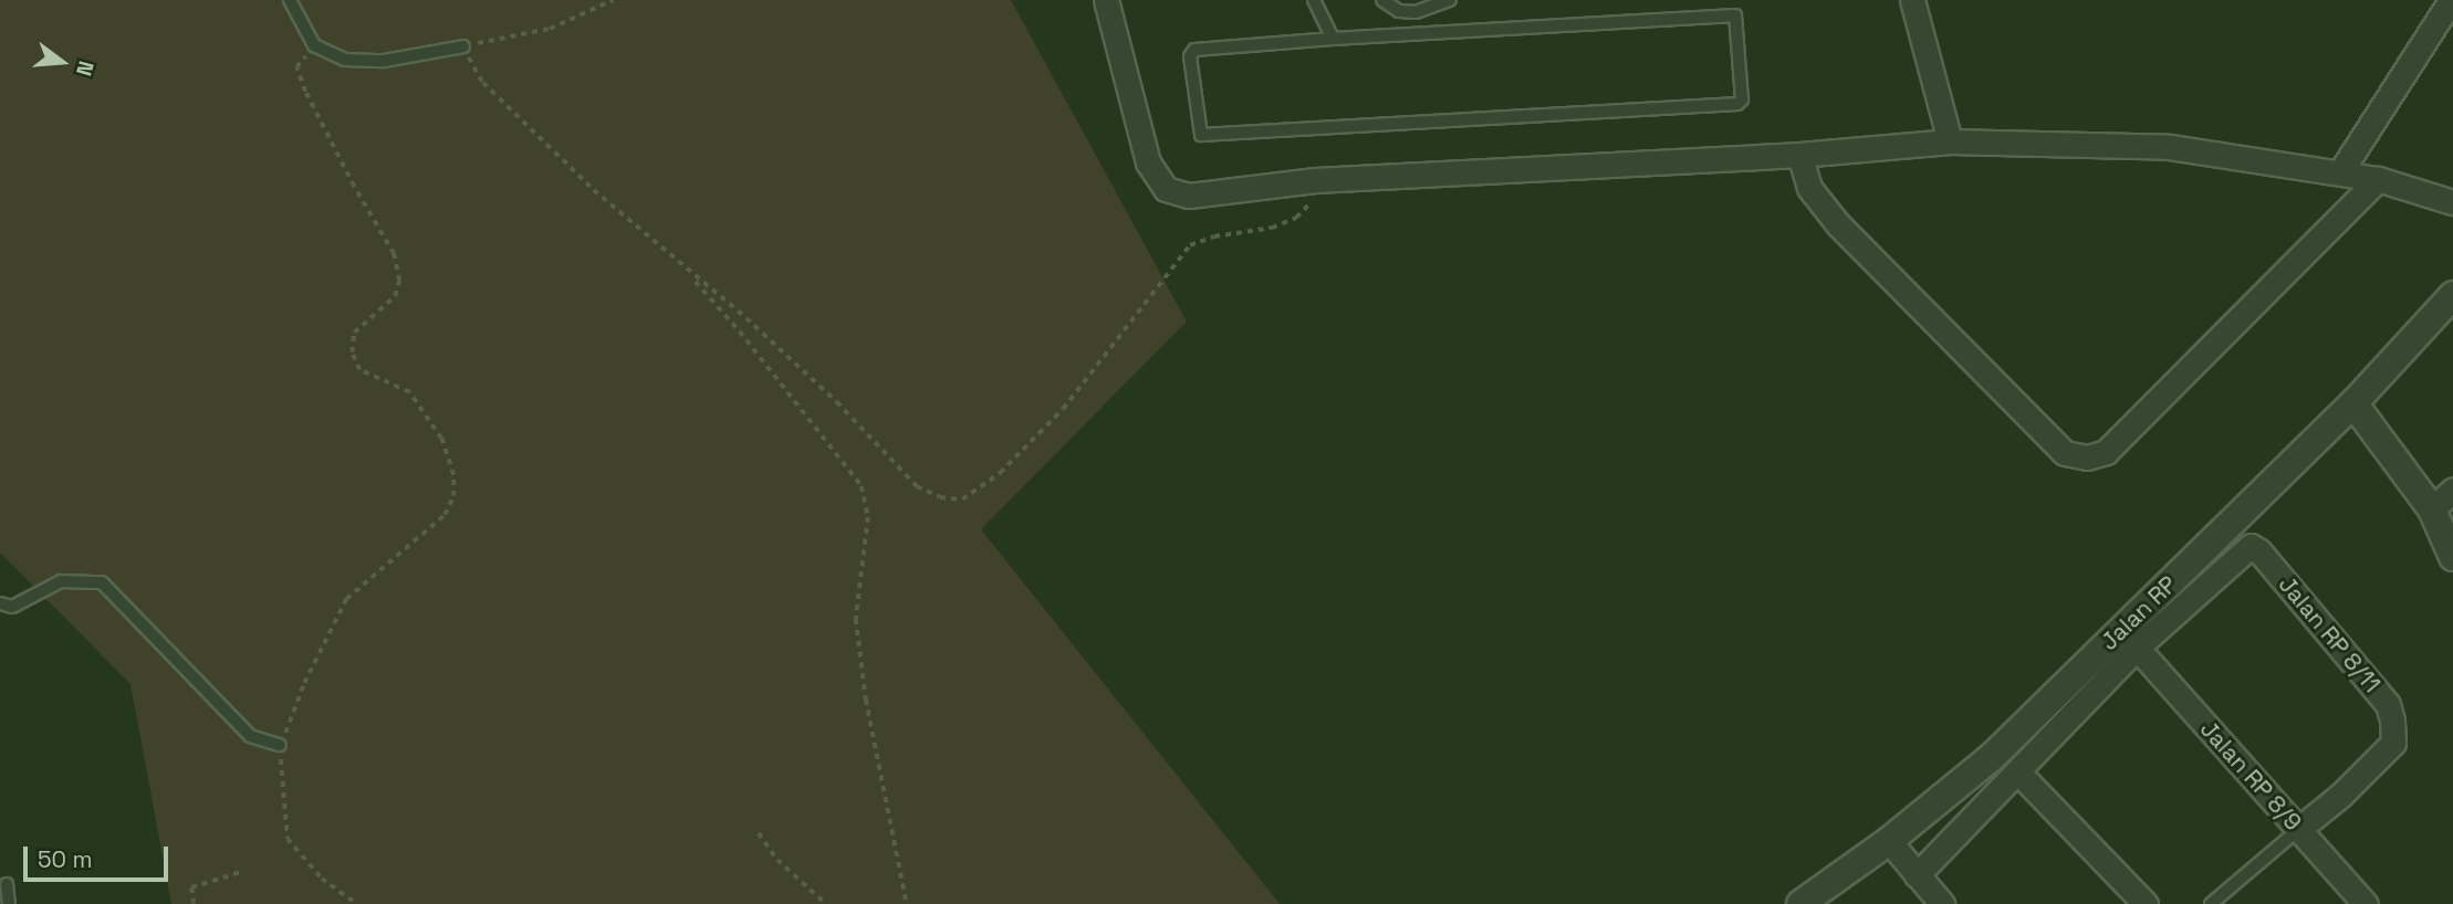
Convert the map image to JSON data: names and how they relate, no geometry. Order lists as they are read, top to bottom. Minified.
{"streets":{"street":["Jalan RP","Jalan RP 8/11","Jalan RP 8/9"]},"crossings":[["Jalan RP 8/11","Jalan RP 8/9"]],"scale_bar":"50 m","north":"right"}
